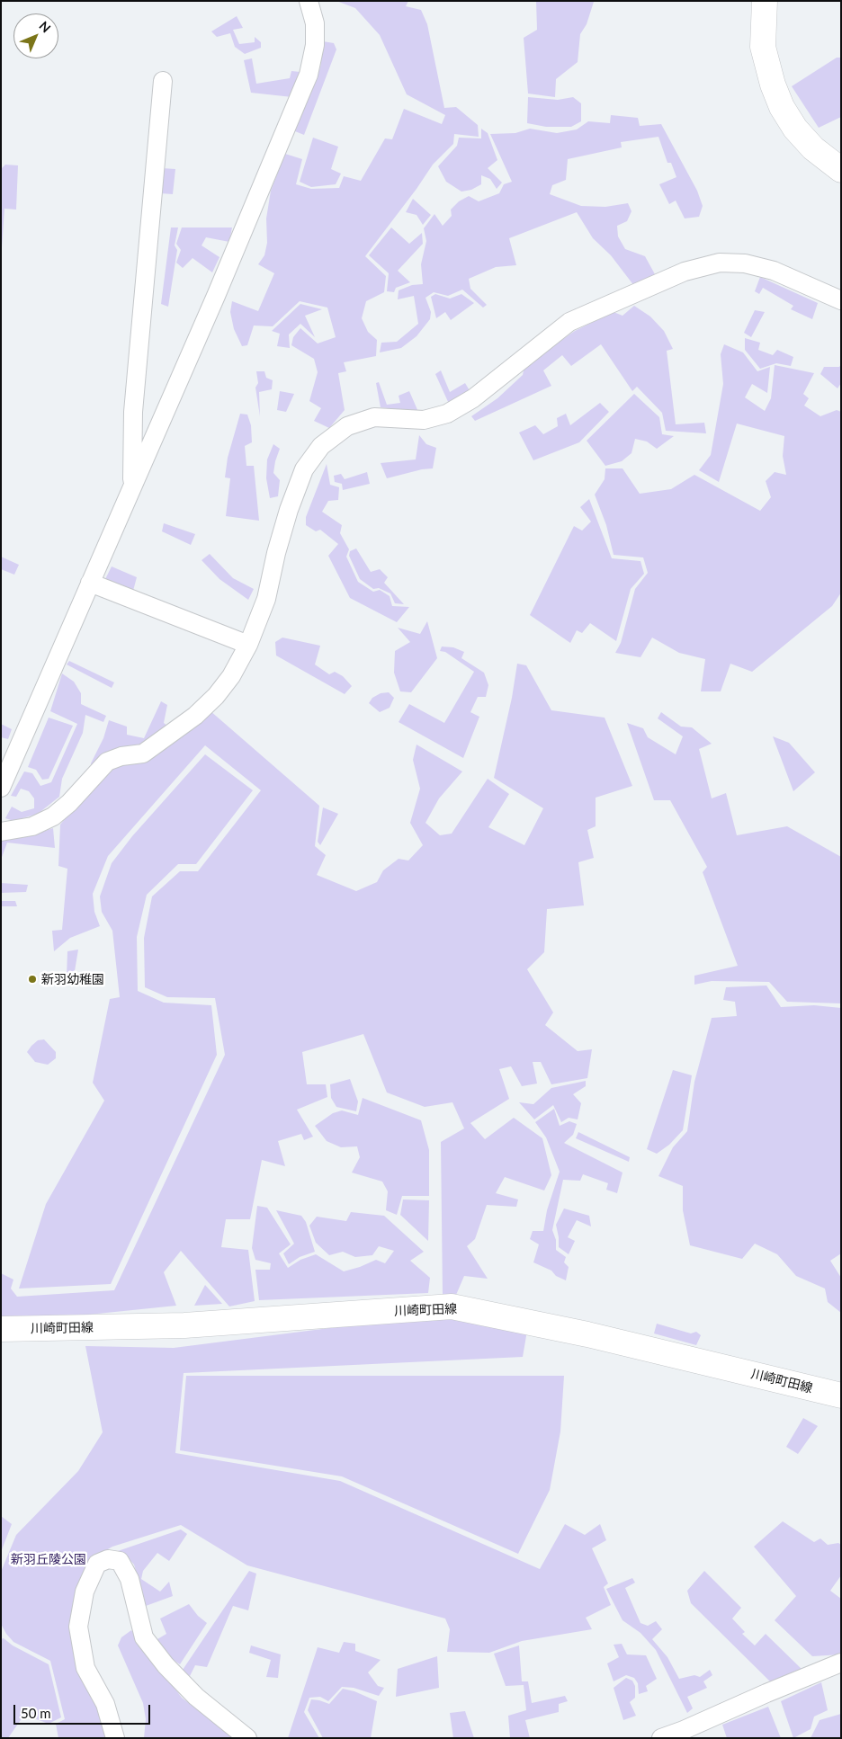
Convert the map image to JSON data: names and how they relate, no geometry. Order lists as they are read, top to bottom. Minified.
{"streets":{"main road":["川崎町田線"]},"parks":["新羽丘陵公園"],"places":["新羽幼稚園"],"scale_bar":"50 m","north":"top right"}
